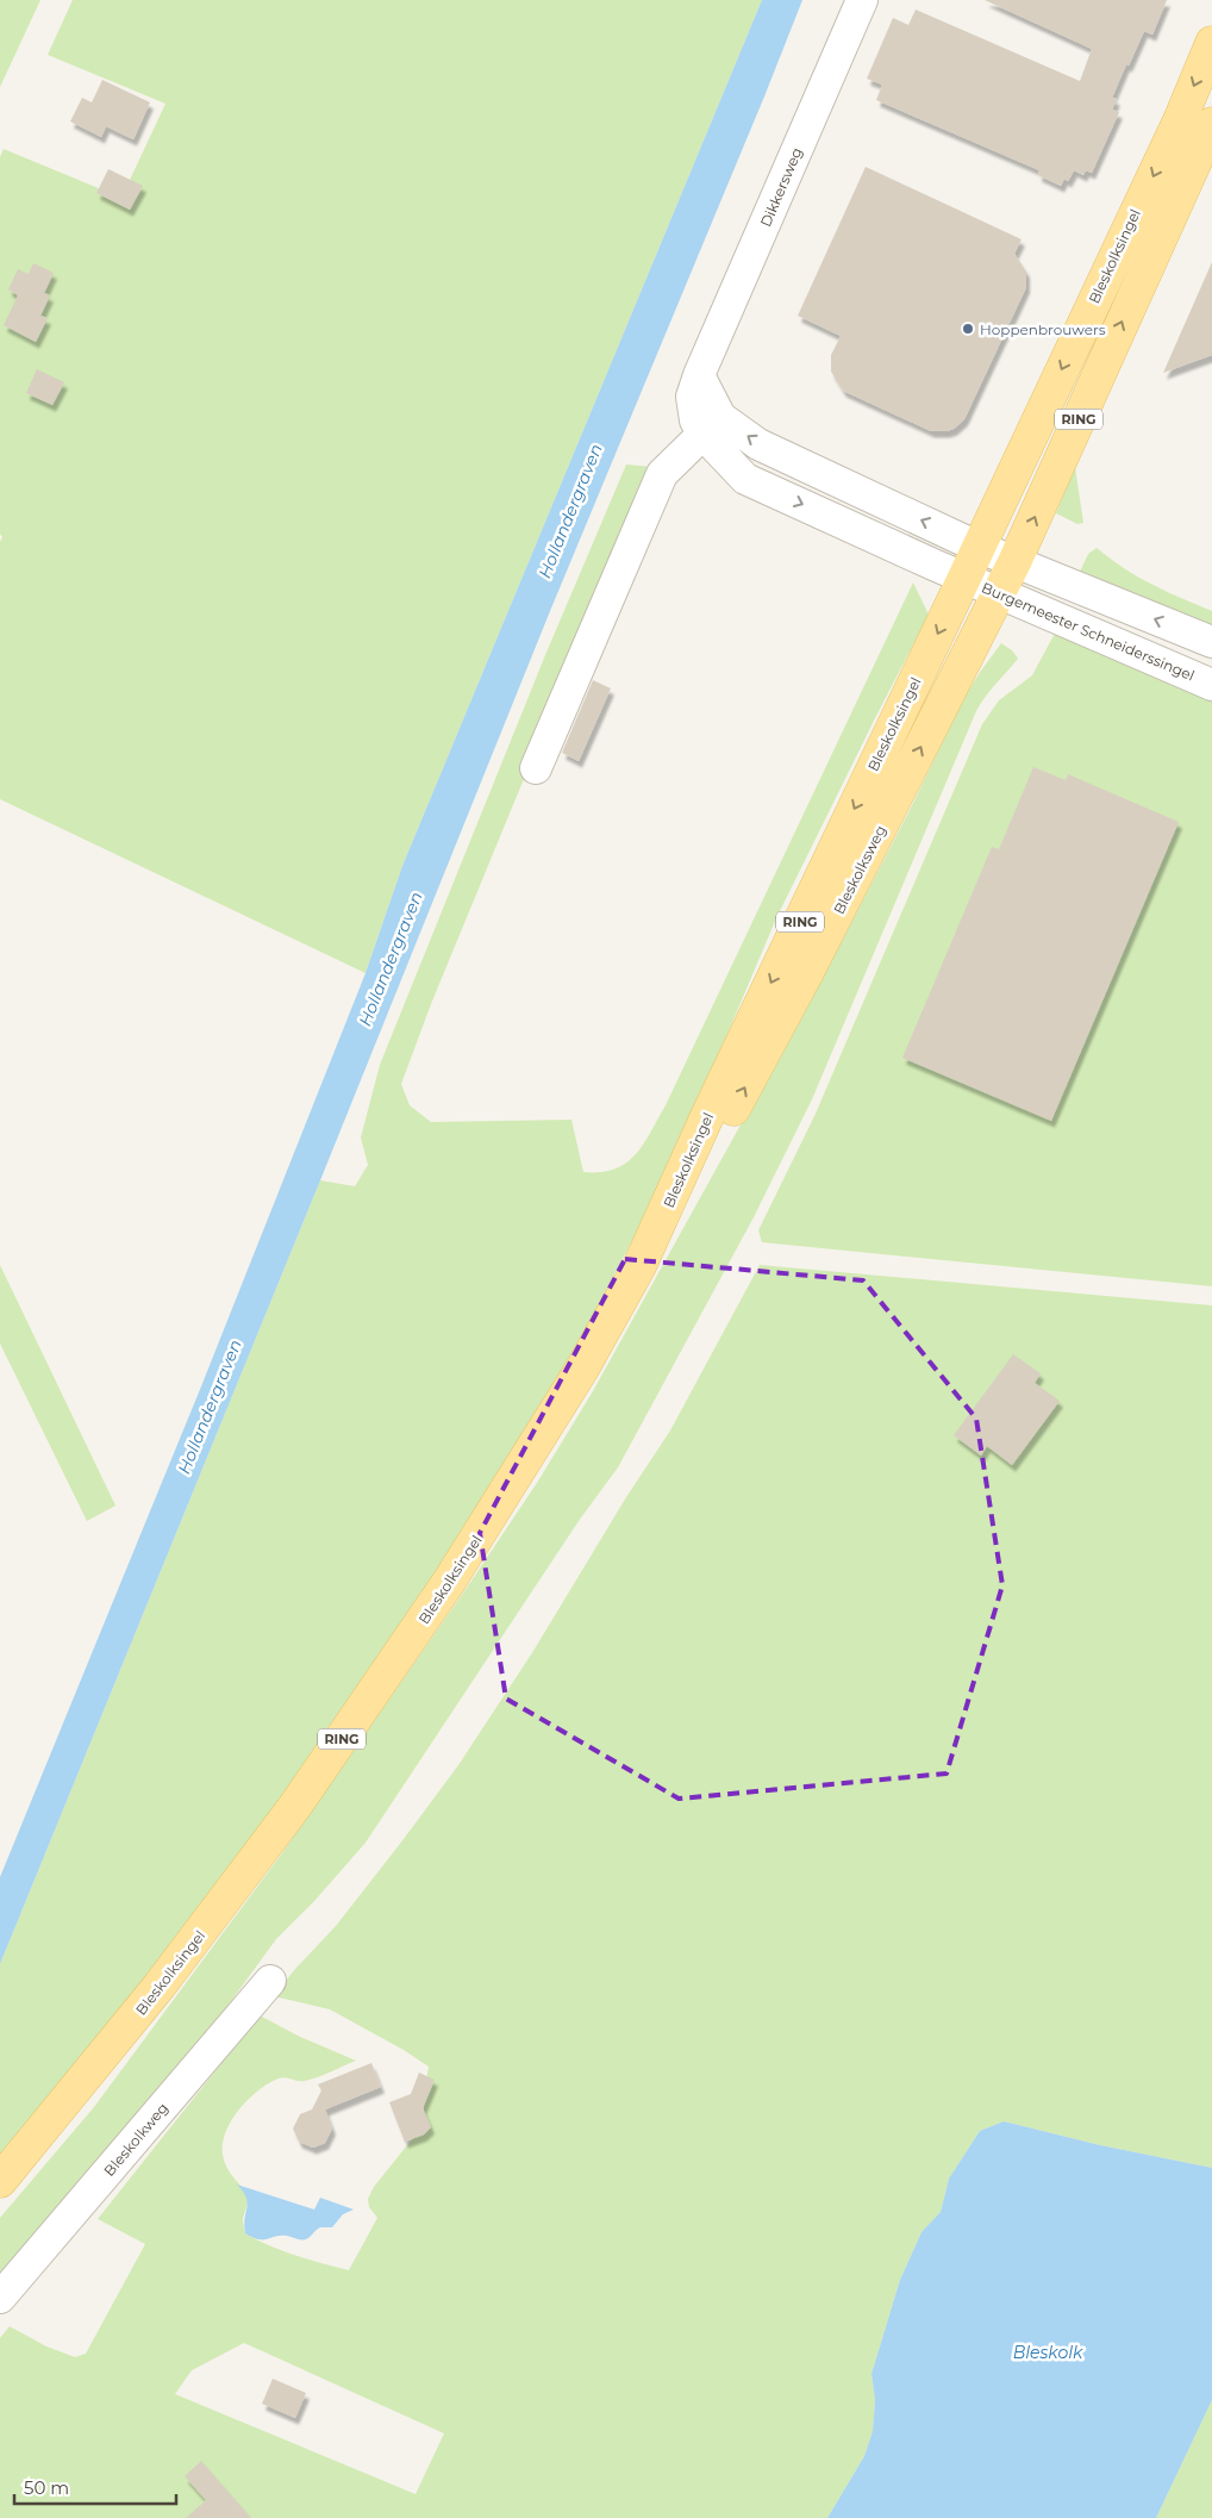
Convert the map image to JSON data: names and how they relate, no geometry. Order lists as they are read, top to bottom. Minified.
{"streets":{"main road":["Bleskolksingel","RING","Bleskolksweg"],"street":["Dikkersweg","Burgemeester Schneiderssingel","Bleskolkweg"]},"crossings":[["Dikkersweg","Bleskolksingel"],["Dikkersweg","Burgemeester Schneiderssingel"],["Bleskolksingel","Burgemeester Schneiderssingel"],["Bleskolksingel","Bleskolksweg"],["RING","Burgemeester Schneiderssingel"],["RING","Bleskolksweg"],["Burgemeester Schneiderssingel","Bleskolksweg"]],"one_way":["Bleskolksweg"],"water":["Hollandergraven","Bleskolk"],"places":["Hoppenbrouwers"],"scale_bar":"50 m"}
